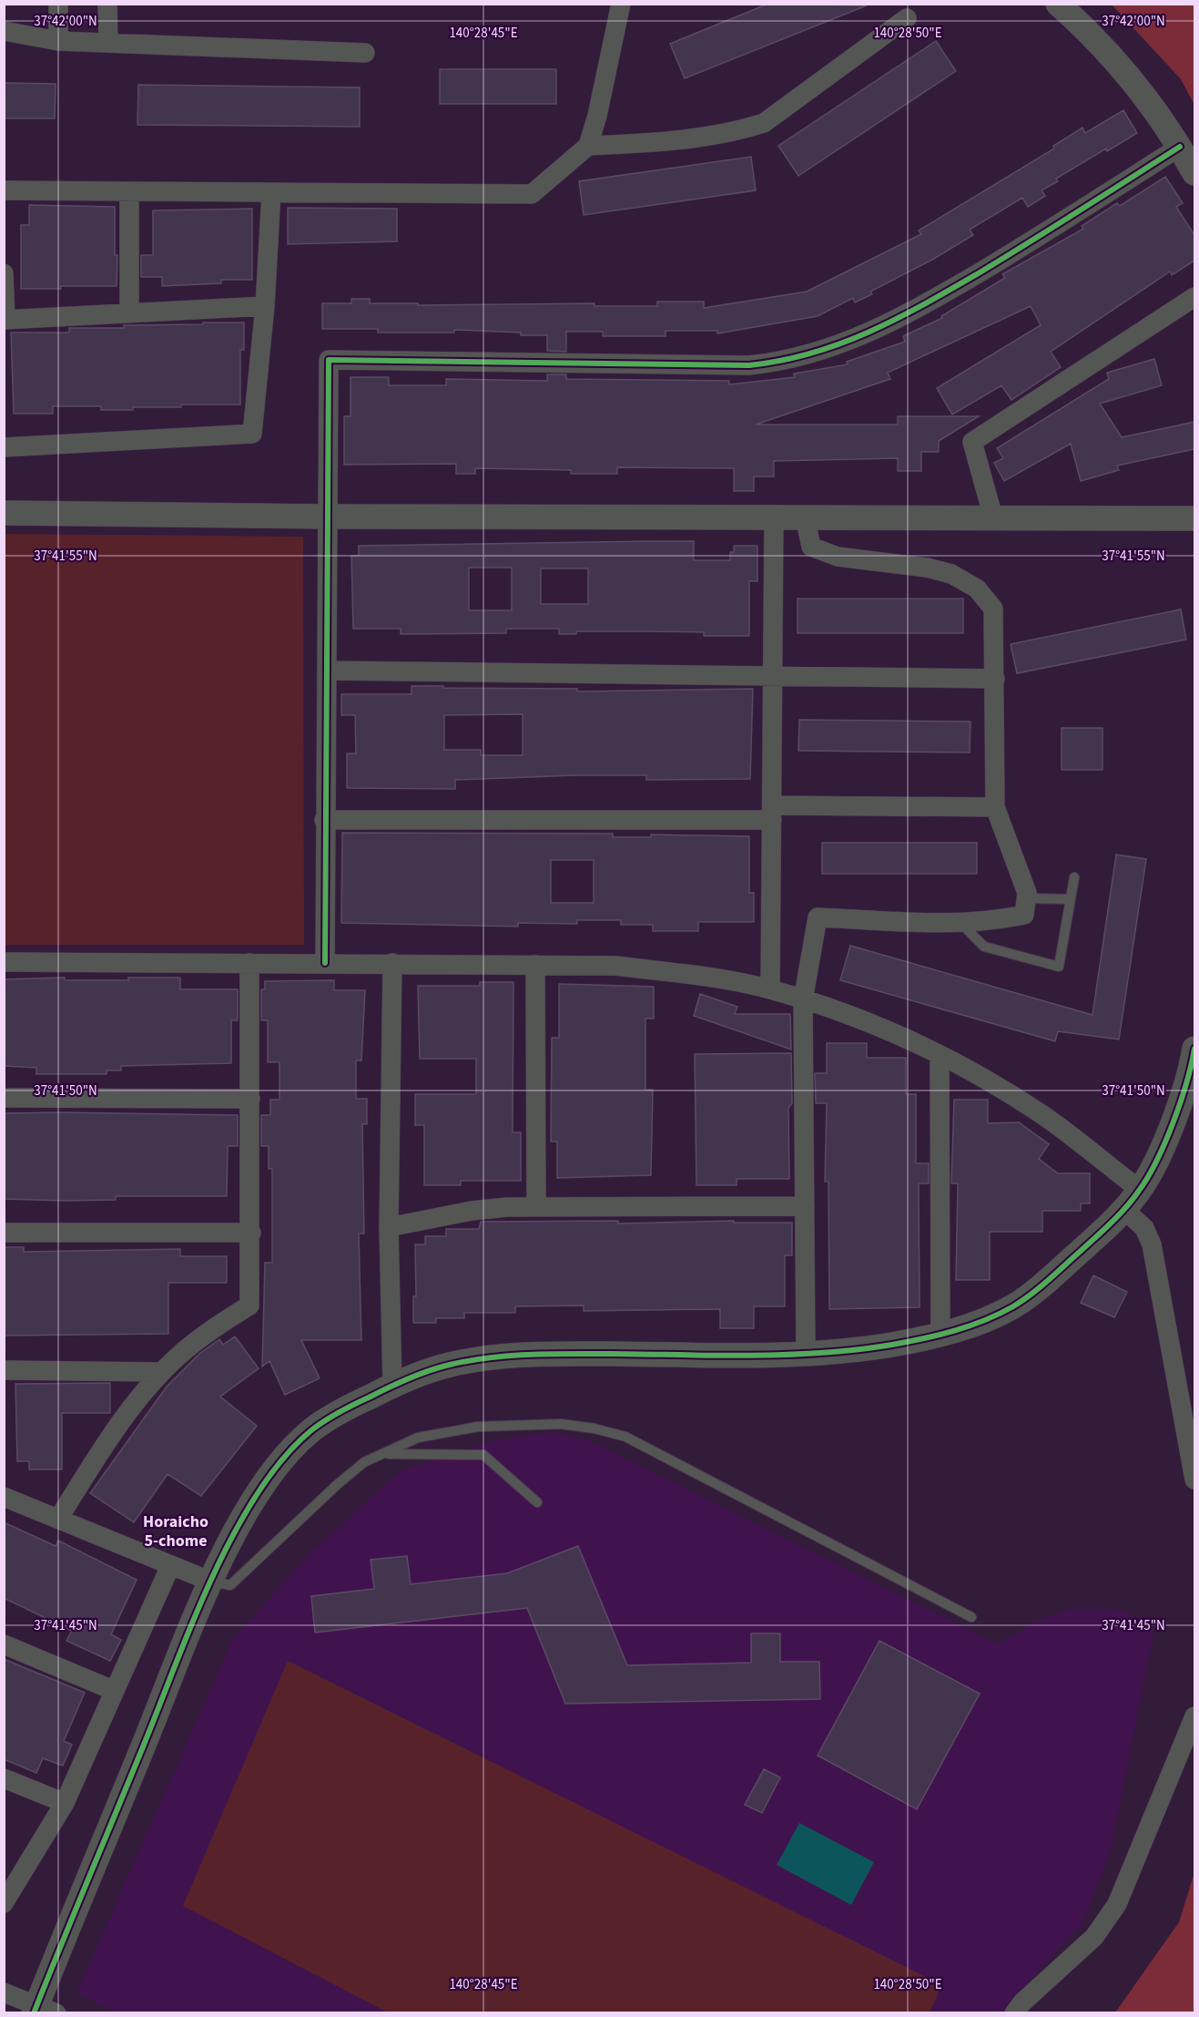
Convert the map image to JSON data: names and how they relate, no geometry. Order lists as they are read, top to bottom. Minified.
{"districts":["Horaicho 5-chome"],"coordinates":["37°42'00\"N","140°28'45\"E","140°28'50\"E","37°41'55\"N","37°41'50\"N","37°41'45\"N"]}
